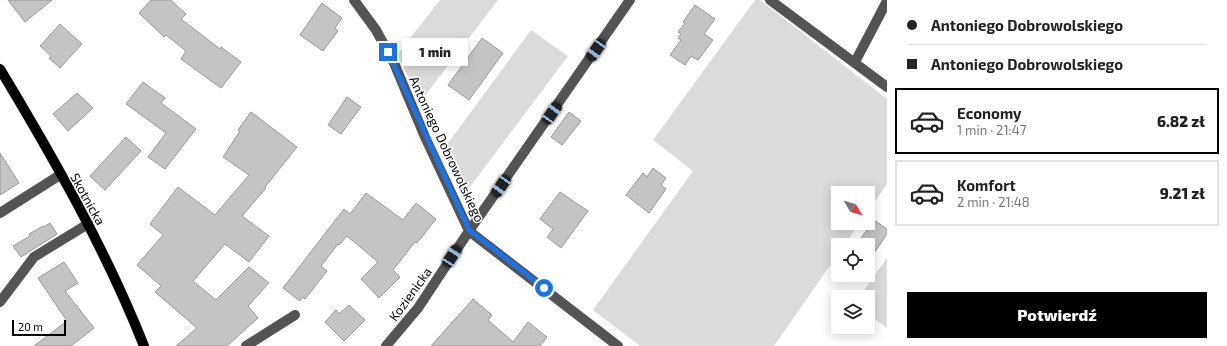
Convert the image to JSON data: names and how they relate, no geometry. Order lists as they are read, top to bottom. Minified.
{"streets":{"main road":["Skotnicka"],"street":["Antoniego Dobrowolskiego","Kozienicka"]},"crossings":[["Antoniego Dobrowolskiego","Kozienicka"]],"scale_bar":"20 m","north":"bottom right","page":{"banner":["Antoniego Dobrowolskiego","Antoniego Dobrowolskiego"],"bubble":"1 min","list":[{"name":"Economy","note":"1 min · 21:47","value":"6.82 zł"},{"name":"Komfort","note":"2 min · 21:48","value":"9.21 zł"}],"buttons":"Potwierdź","scale":"20 m"}}
